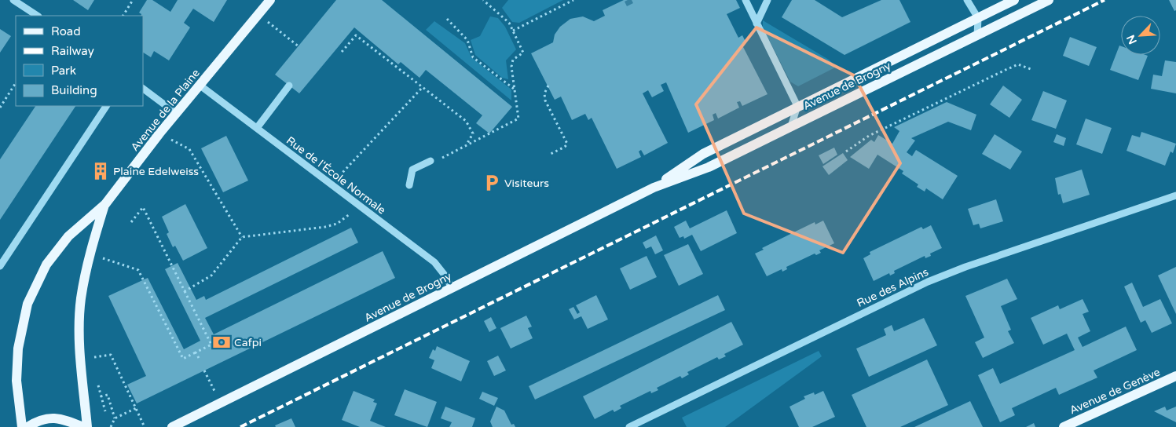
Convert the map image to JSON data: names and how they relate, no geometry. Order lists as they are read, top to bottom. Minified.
{"streets":{"main road":["Avenue de Brogny","Avenue de la Plaine","Avenue de Genève"],"street":["Rue de l'École Normale","Rue des Alpins"]},"crossings":[["Avenue de Brogny","Rue de l'École Normale"],["Avenue de la Plaine","Rue de l'École Normale"]],"places":{"building":["Plaine Edelweiss"],"parking":["Visiteurs"],"bank":["Cafpi"]},"legend":["Road","Railway","Park","Building"],"north":"bottom left"}
